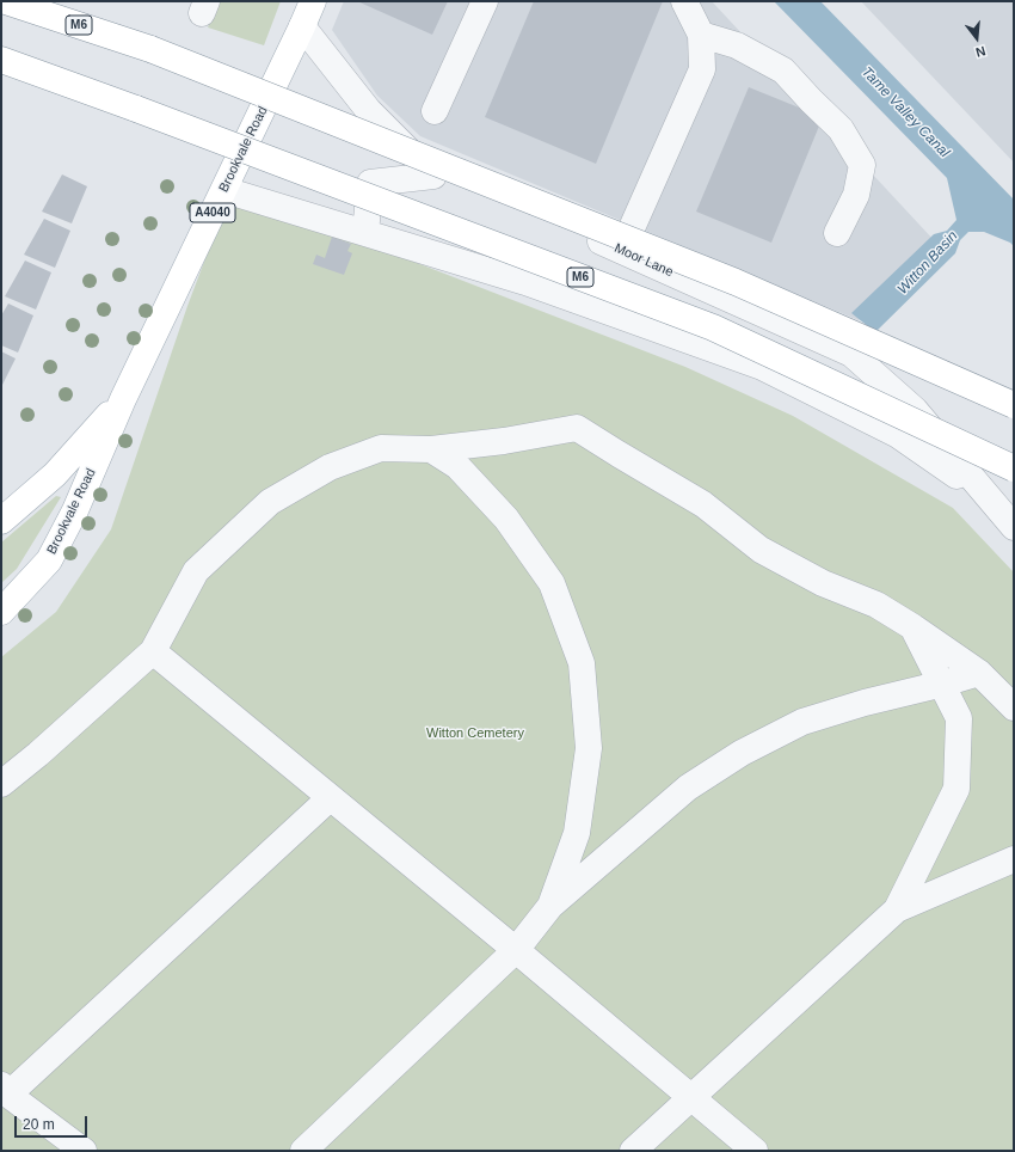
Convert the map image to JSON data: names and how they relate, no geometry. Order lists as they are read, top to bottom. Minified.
{"streets":{"main road":["M6","Brookvale Road","A4040"],"street":["Moor Lane"]},"crossings":[["Brookvale Road","Moor Lane"]],"water":["Tame Valley Canal","Witton Basin"],"parks":["Witton Cemetery"],"scale_bar":"20 m","north":"bottom"}
